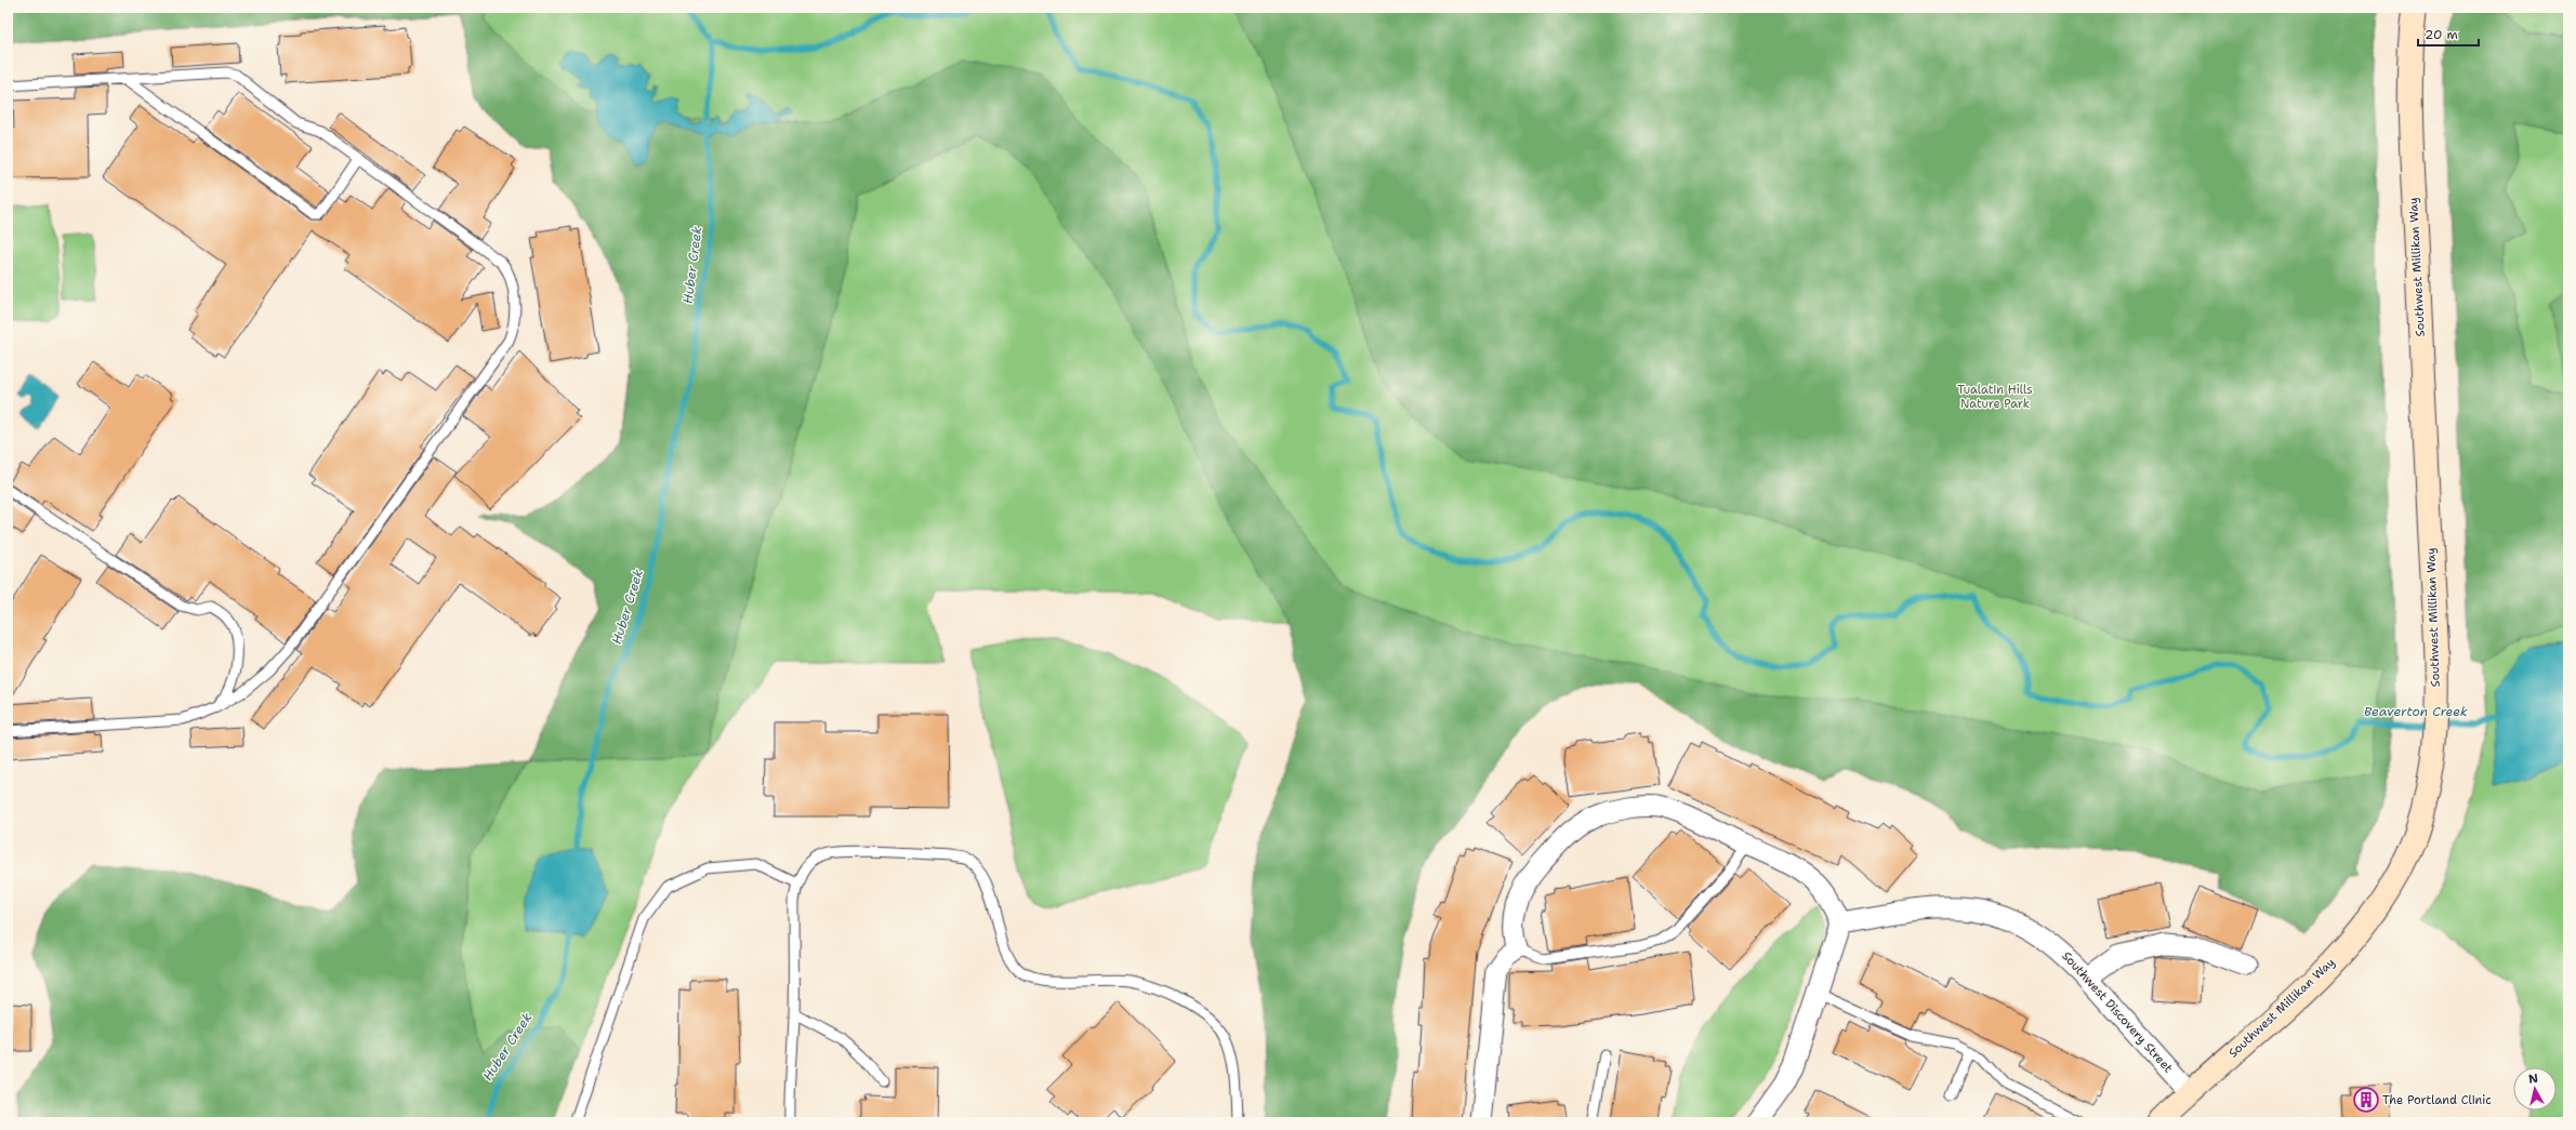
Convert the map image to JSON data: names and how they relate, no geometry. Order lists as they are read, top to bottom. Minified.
{"streets":{"street":["Southwest Millikan Way","Southwest Discovery Street"]},"crossings":[["Southwest Millikan Way","Southwest Discovery Street"]],"water":["Huber Creek","Beaverton Creek"],"parks":["Tualatin Hills Nature Park"],"places":{"building":["The Portland Clinic"]},"scale_bar":"20 m","north":"top"}
